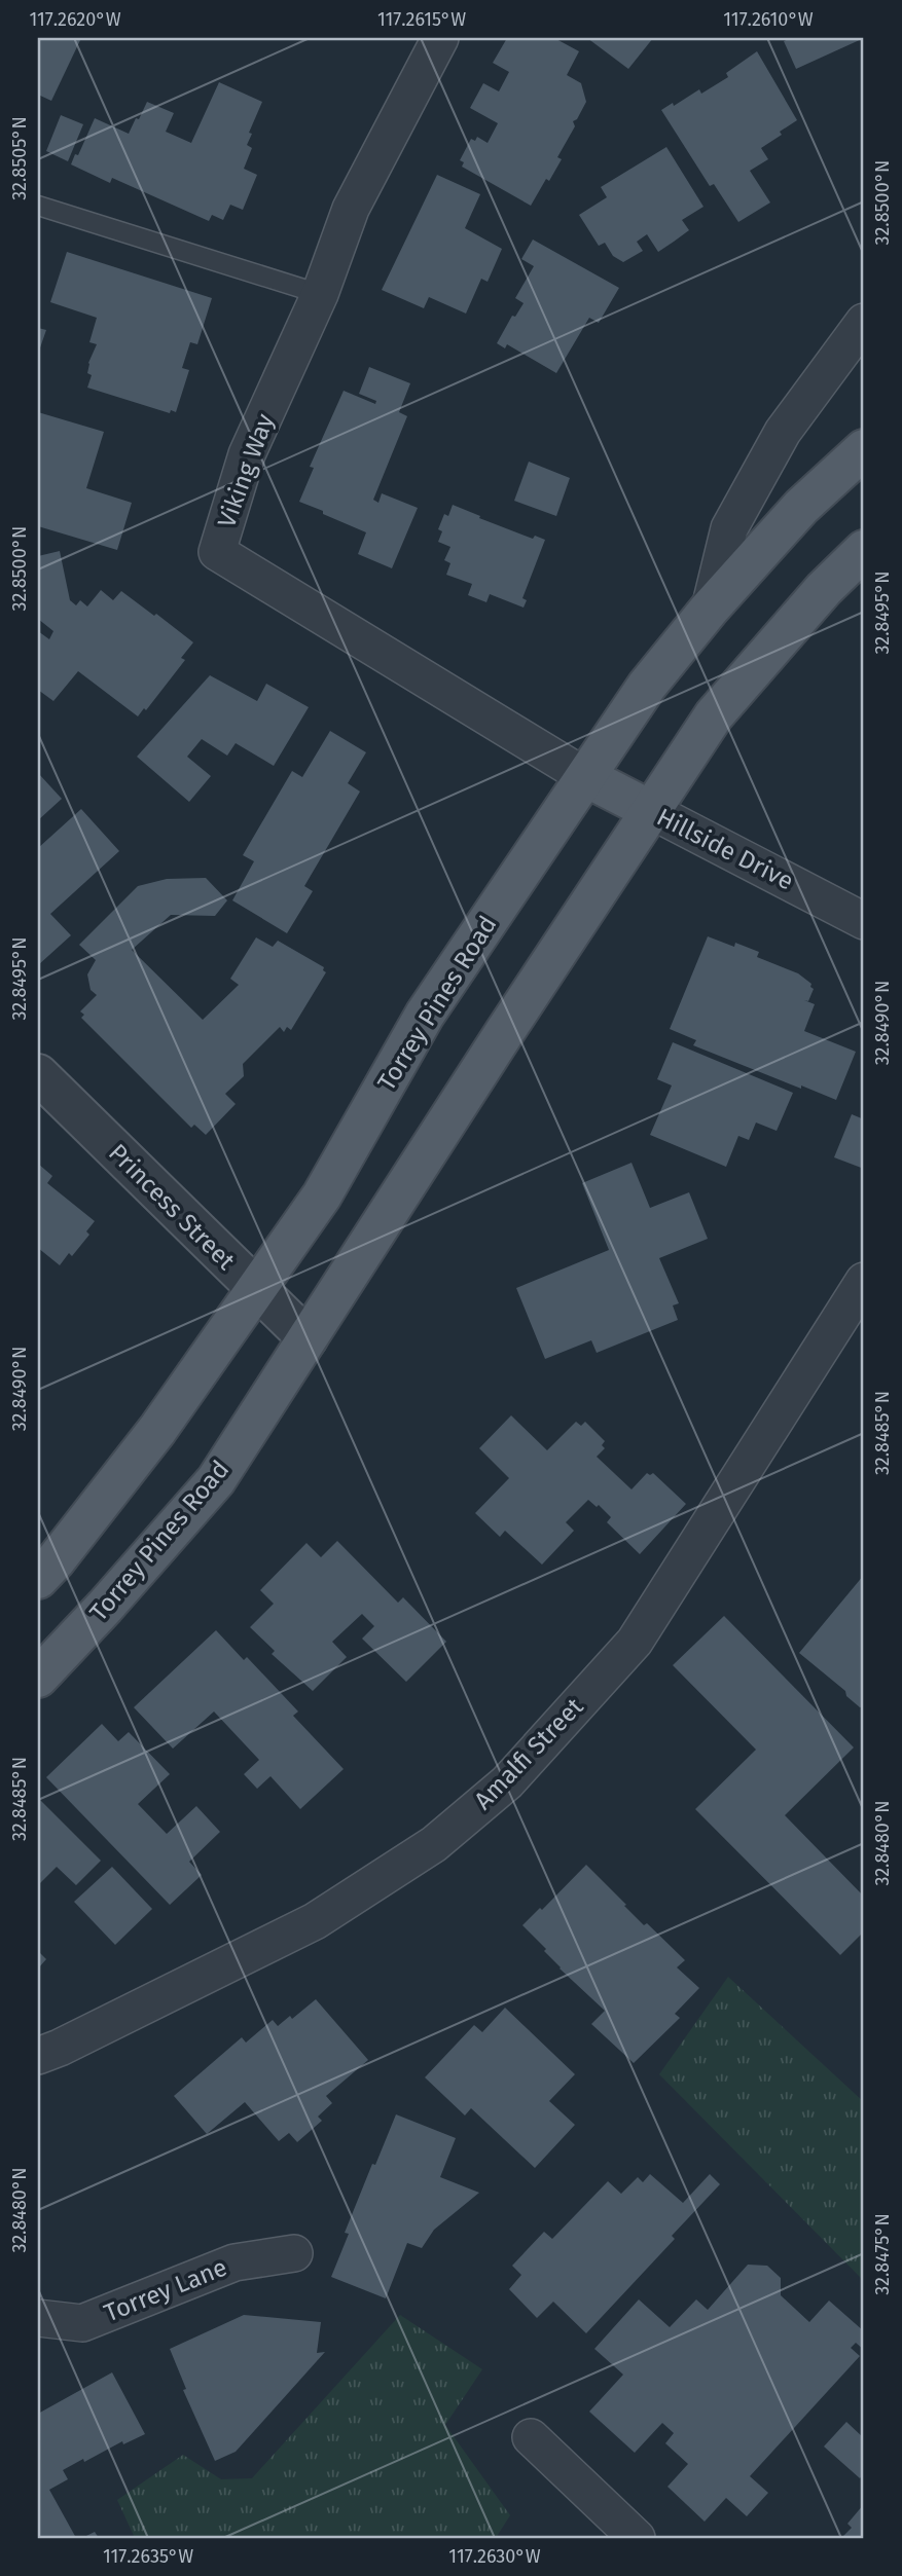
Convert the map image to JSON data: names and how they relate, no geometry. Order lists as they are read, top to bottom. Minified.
{"streets":{"main road":["Hillside Drive","Torrey Pines Road"],"street":["Viking Way","Princess Street","Amalfi Street","Torrey Lane"]},"crossings":[["Viking Way","Hillside Drive"],["Viking Way","Torrey Pines Road"],["Hillside Drive","Torrey Pines Road"],["Torrey Pines Road","Princess Street"]],"coordinates":["117.2620°W","117.2615°W","117.2610°W","32.8505°N","32.8500°N","32.8495°N","32.8490°N","32.8485°N","32.8480°N","32.8475°N","117.2635°W","117.2630°W"]}
